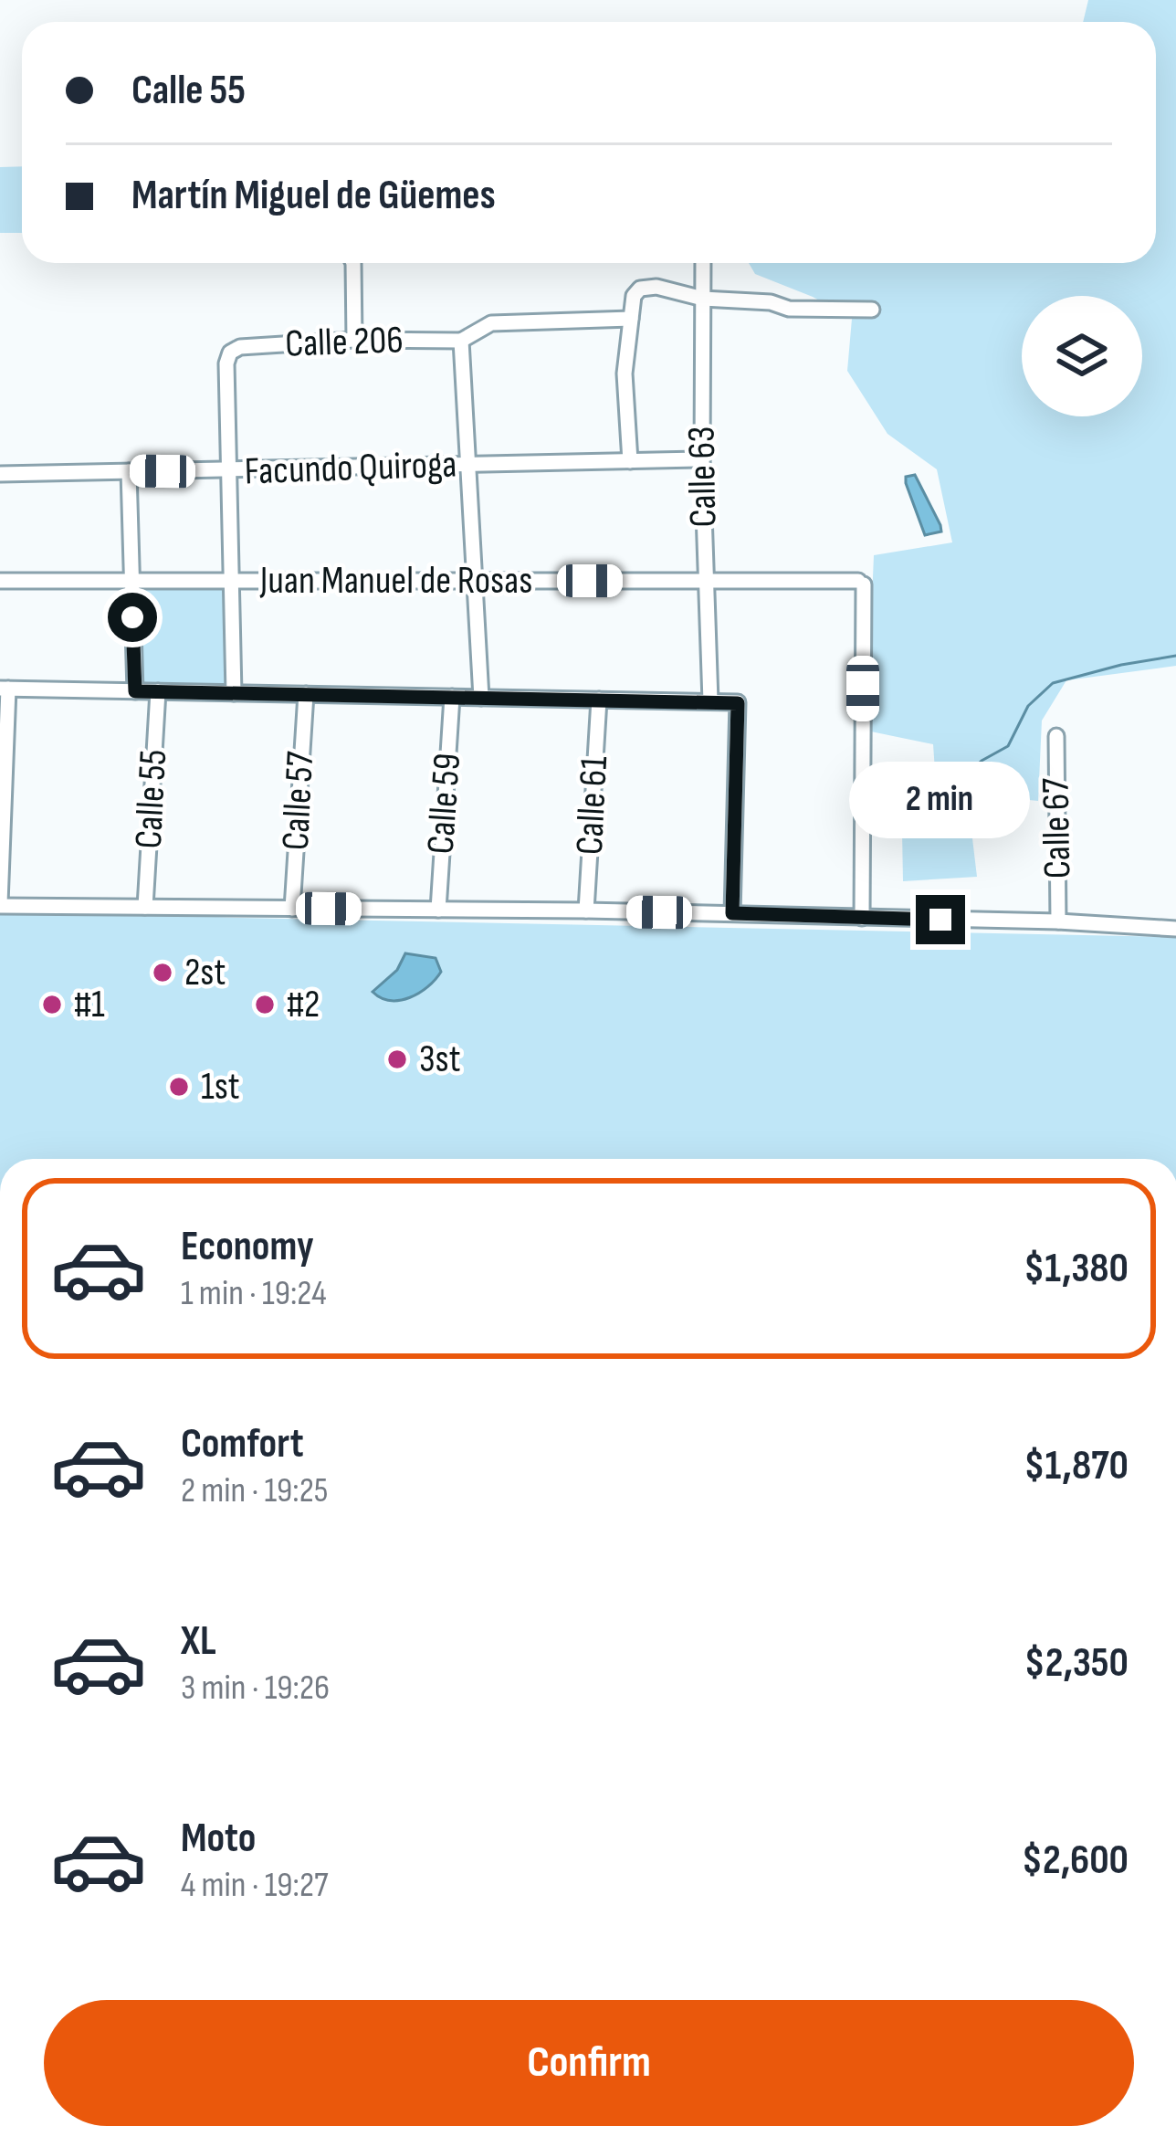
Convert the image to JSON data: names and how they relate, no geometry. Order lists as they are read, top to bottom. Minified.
{"streets":{"street":["Calle 206","Facundo Quiroga","Calle 63","Juan Manuel de Rosas","Calle 55","Calle 57","Calle 59","Calle 61","Calle 67"]},"crossings":[["Calle 206","Facundo Quiroga"],["Facundo Quiroga","Calle 63"],["Facundo Quiroga","Calle 55"],["Calle 63","Juan Manuel de Rosas"],["Juan Manuel de Rosas","Calle 55"]],"places":["2st","#1","#2","3st","1st"],"page":{"banner":["Calle 55","Martín Miguel de Güemes"],"bubble":"2 min","list":[{"name":"Economy","note":"1 min · 19:24","value":"$1,380"},{"name":"Comfort","note":"2 min · 19:25","value":"$1,870"},{"name":"XL","note":"3 min · 19:26","value":"$2,350"},{"name":"Moto","note":"4 min · 19:27","value":"$2,600"}],"buttons":"Confirm"}}
